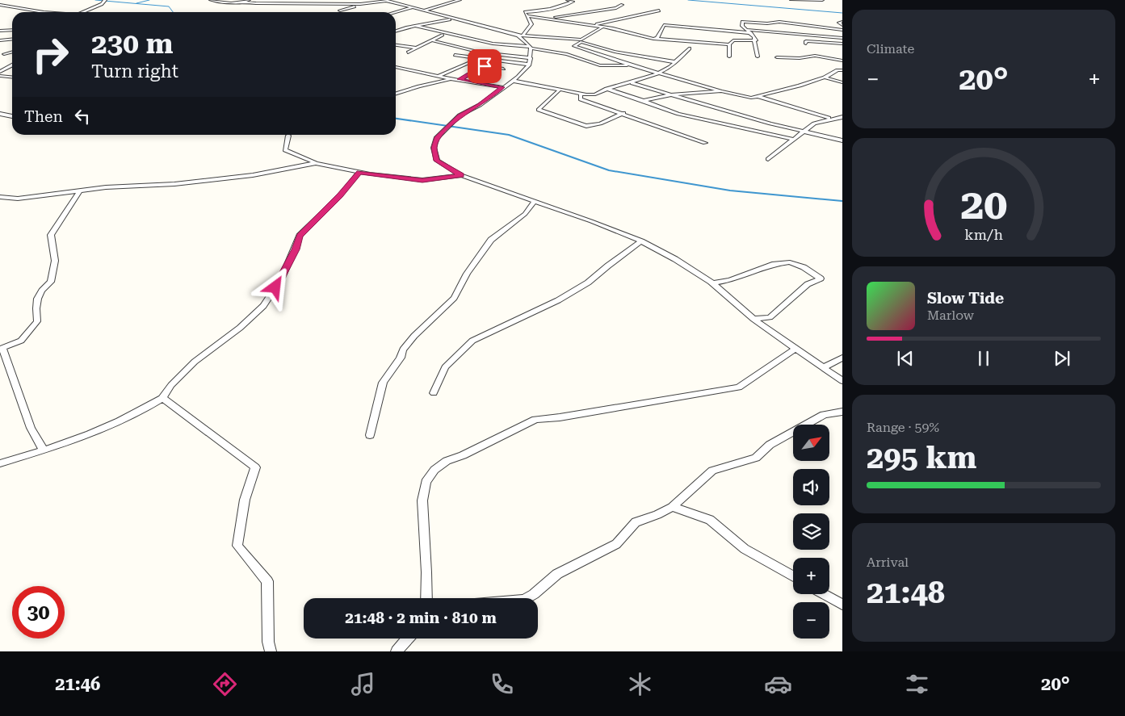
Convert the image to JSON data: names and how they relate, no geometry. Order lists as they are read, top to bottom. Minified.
{"north":"top right","page":{"tile":["Climate",["Range · 59%","295 km"],["Arrival","21:48"]],"turn":["230 m","Turn right"],"heat":["−","20°","+"],"then":"Then","song":["Slow Tide","Marlow"],"map_buttons":["+","−"],"limit":"30","trip":"21:48 · 2 min · 810 m","tabs":["21:46","20°"],"gauge":["20","km/h"]}}
